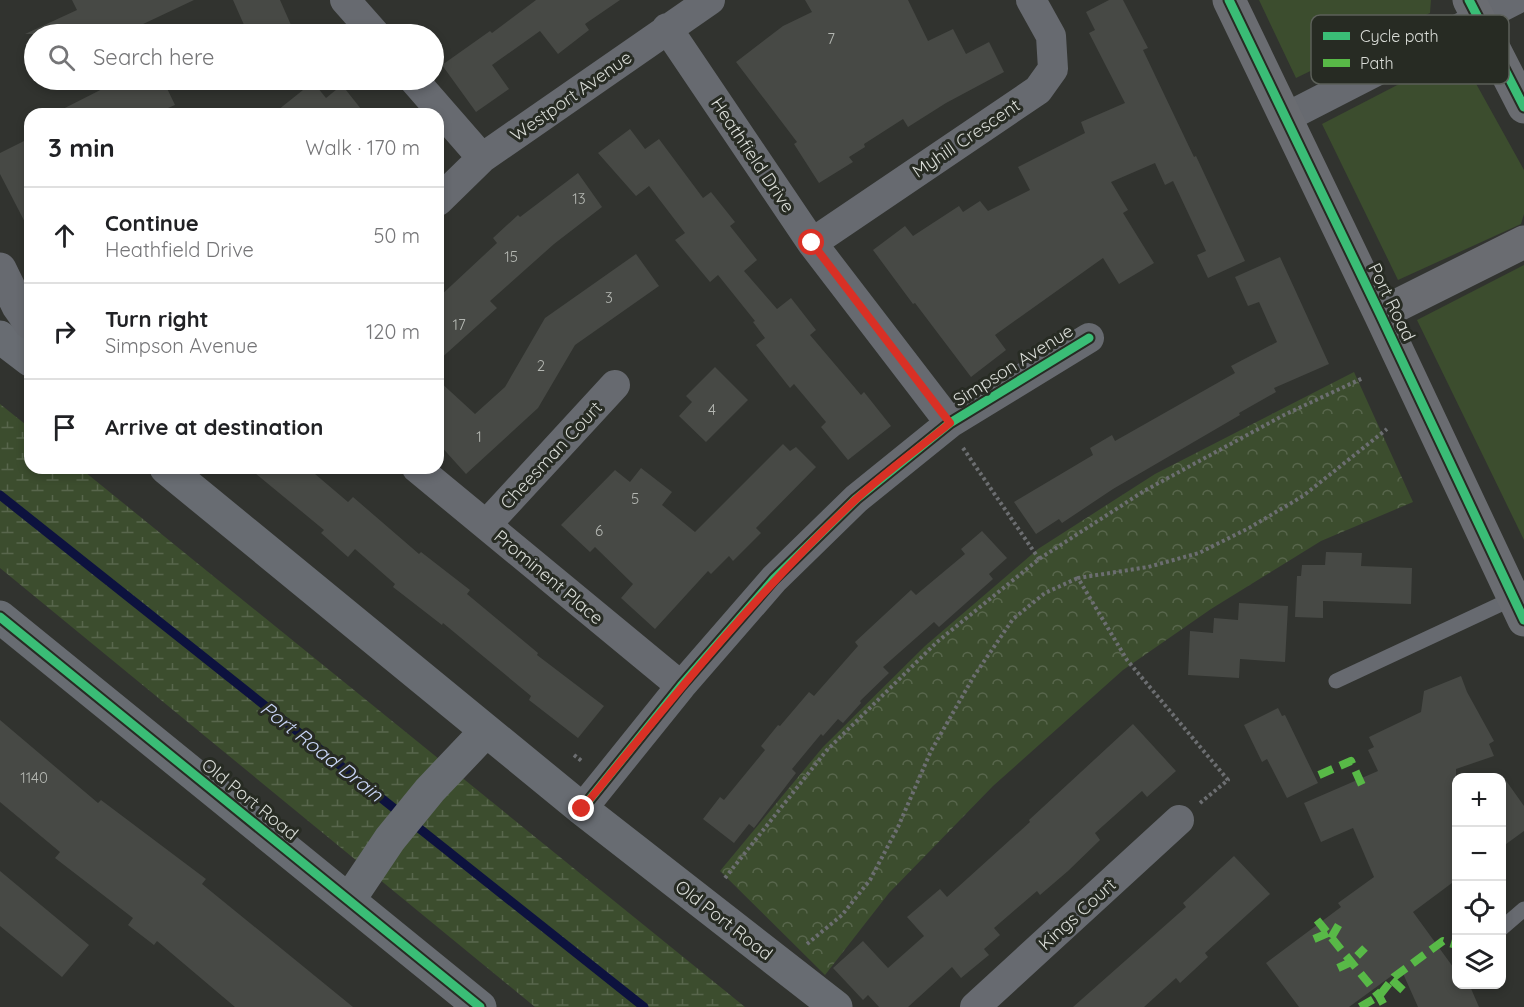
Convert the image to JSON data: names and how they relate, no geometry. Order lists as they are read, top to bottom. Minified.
{"streets":{"highway":["Port Road"],"main road":["Old Port Road"],"street":["Westport Avenue","Myhill Crescent","Heathfield Drive","Simpson Avenue","Cheesman Court","Prominent Place","Kings Court"]},"crossings":[["Westport Avenue","Heathfield Drive"],["Myhill Crescent","Heathfield Drive"],["Heathfield Drive","Simpson Avenue"],["Simpson Avenue","Prominent Place"],["Simpson Avenue","Old Port Road"],["Cheesman Court","Prominent Place"]],"water":["Port Road Drain"],"house_numbers":["7","13","15","3","17","2","4","1","5","6","1140"],"legend":["Cycle path","Path"],"page":{"search":"Search here","heading":["3 min","Walk · 170 m"],"list":[["Continue","Heathfield Drive","50 m"],["Turn right","Simpson Avenue","120 m"],"Arrive at destination"],"map_buttons":["+","−"]}}
